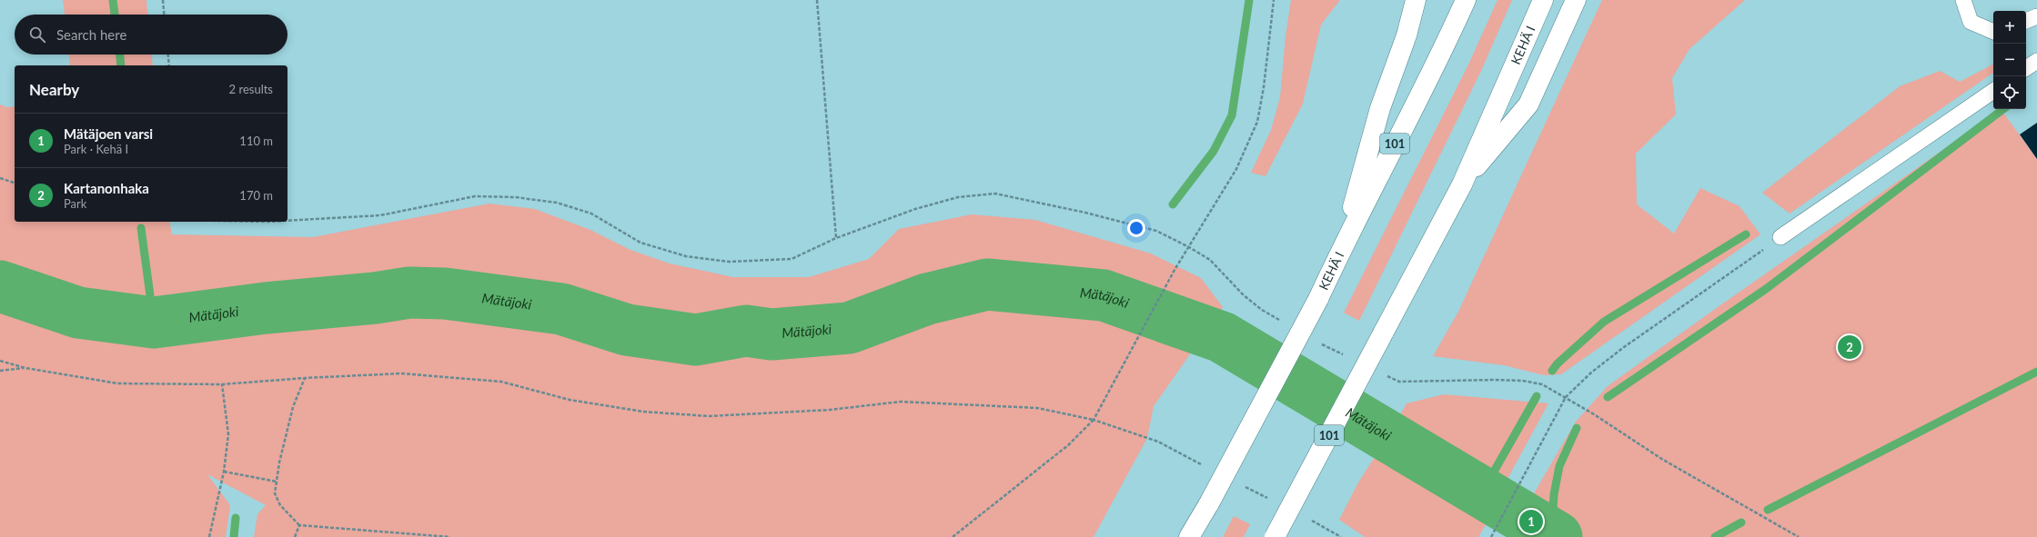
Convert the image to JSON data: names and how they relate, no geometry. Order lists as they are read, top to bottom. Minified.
{"streets":{"highway":["KEHÄ I","101"]},"water":["Mätäjoki"],"page":{"map_buttons":["+","−"],"search":"Search here","heading":["Nearby","2 results"],"list":[{"mark":"1","name":"Mätäjoen varsi","note":"Park · Kehä I","value":"110 m"},{"mark":"2","name":"Kartanonhaka","note":"Park","value":"170 m"}],"pins":["2","1"]}}
